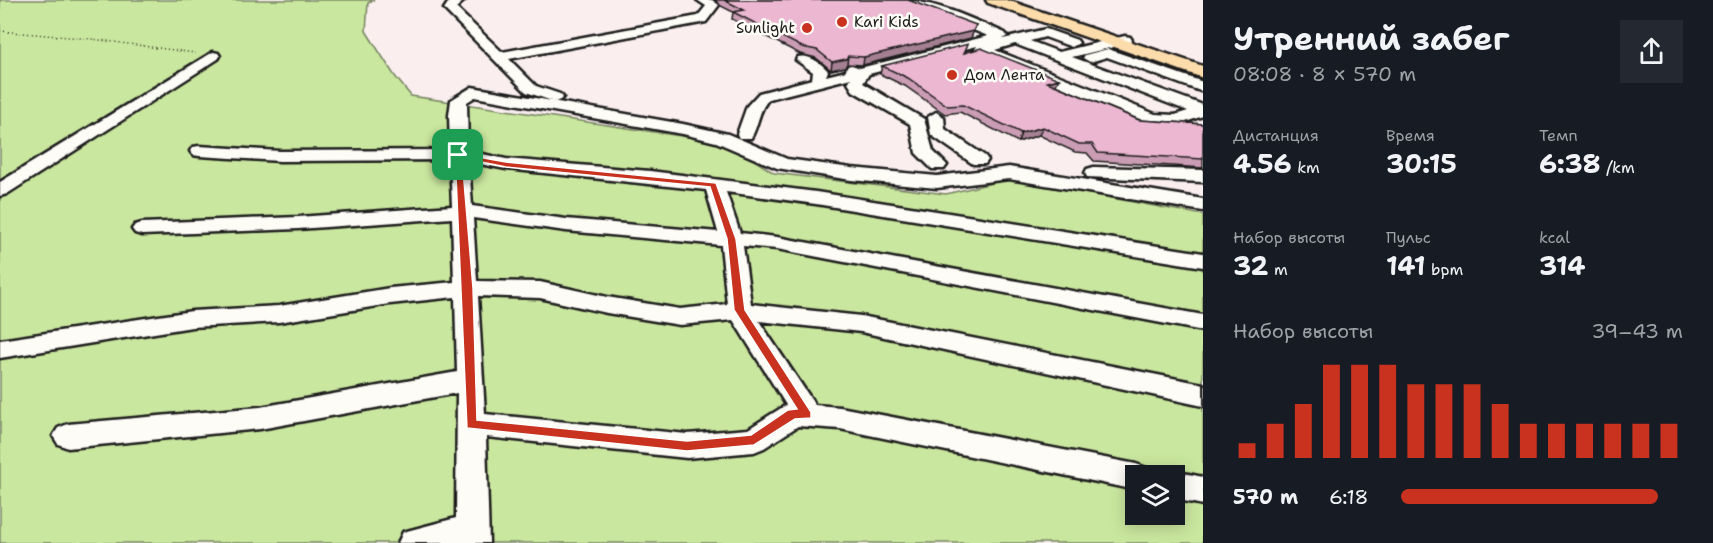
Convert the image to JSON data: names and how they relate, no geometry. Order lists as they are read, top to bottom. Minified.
{"places":["Kari Kids","Sunlight","Дом Лента"],"page":{"heading":["Утренний забег","08:08 · 8 × 570 m"],"stats":[["Дистанция","4.56 km"],["Время","30:15"],["Темп","6:38 /km"],["Набор высоты","32 m"],["Пульс","141 bpm"],["kcal","314"]],"chart":["Набор высоты","39–43 m"],"list":[{"name":"570 m","note":"6:18"}]}}
